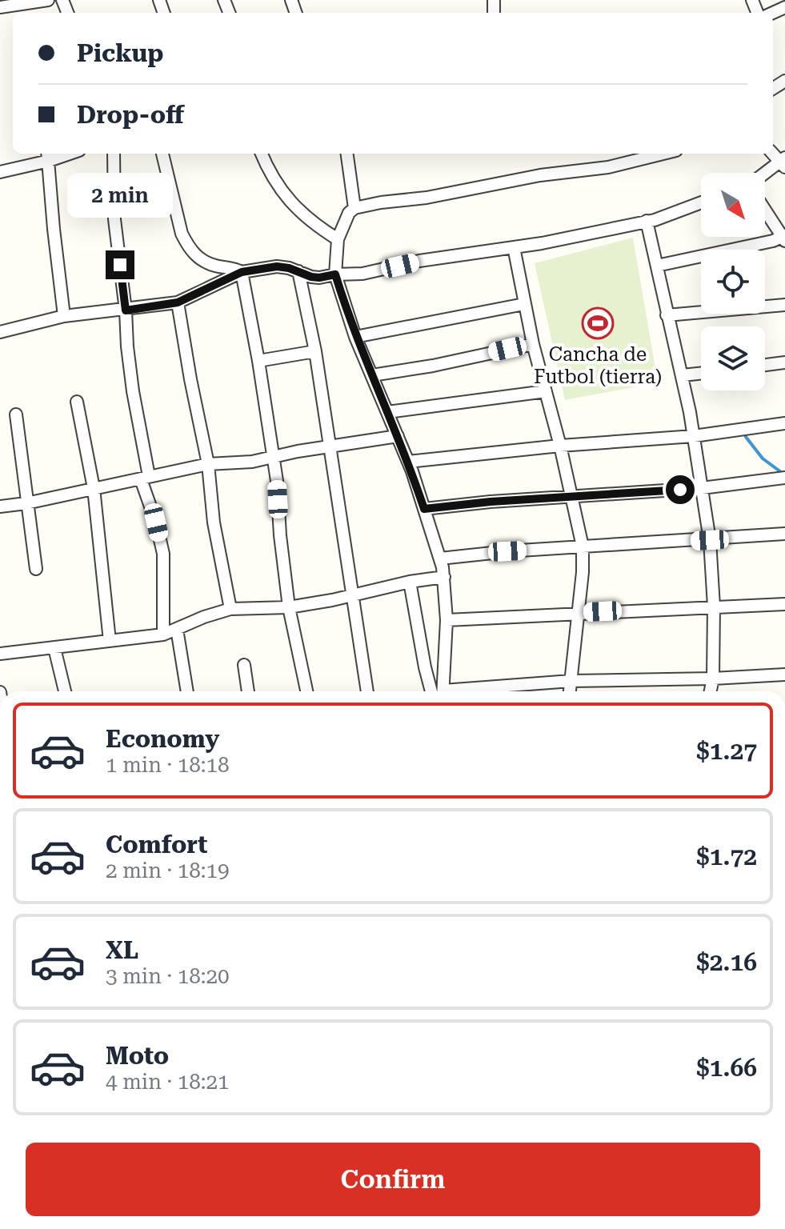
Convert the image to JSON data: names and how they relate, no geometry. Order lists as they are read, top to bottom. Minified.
{"places":{"sports":["Cancha de Futbol (tierra)"]},"north":"bottom right","page":{"banner":["Pickup","Drop-off"],"bubble":"2 min","list":[{"name":"Economy","note":"1 min · 18:18","value":"$1.27"},{"name":"Comfort","note":"2 min · 18:19","value":"$1.72"},{"name":"XL","note":"3 min · 18:20","value":"$2.16"},{"name":"Moto","note":"4 min · 18:21","value":"$1.66"}],"buttons":"Confirm"}}
